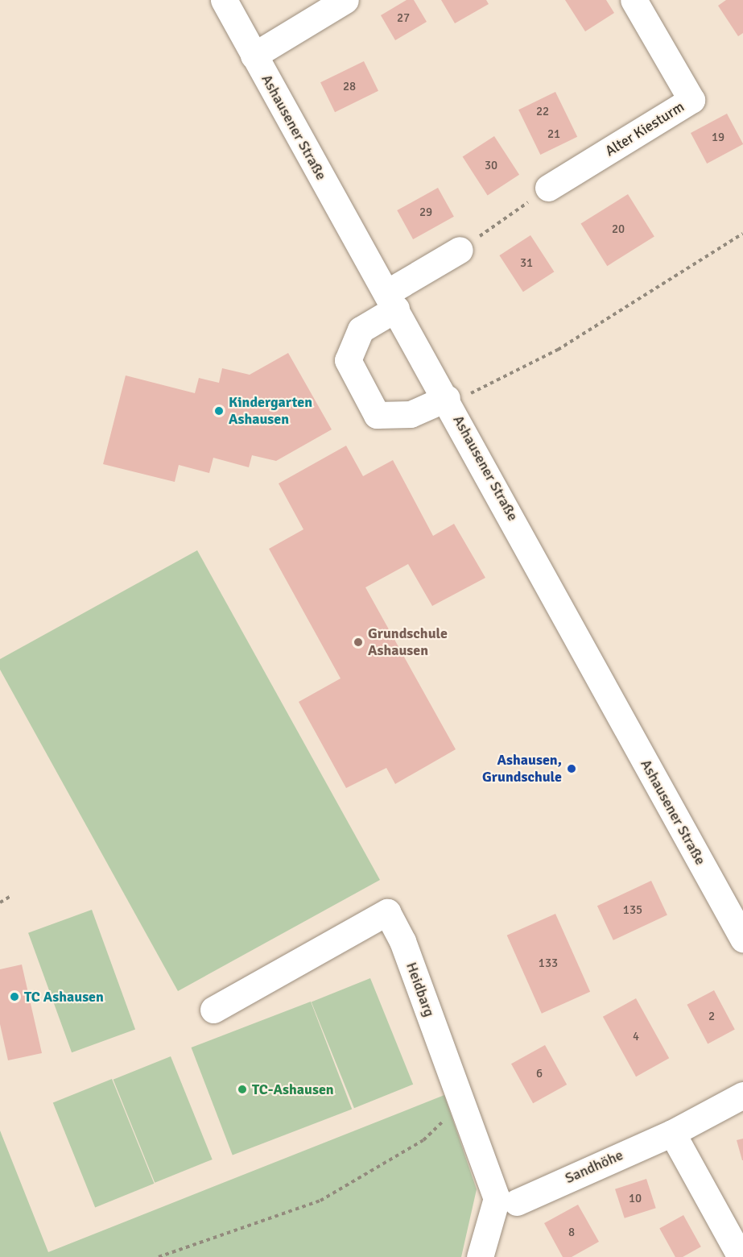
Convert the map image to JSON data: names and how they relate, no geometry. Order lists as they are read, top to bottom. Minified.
{"streets":{"street":["Ashausener Straße","Alter Kiesturm","Heidbarg","Sandhöhe"]},"places":["Kindergarten Ashausen","Grundschule Ashausen","Ashausen, Grundschule","TC Ashausen","TC-Ashausen"],"house_numbers":["27","28","22","21","19","30","29","20","31","135","133","2","4","6","10","8"]}
